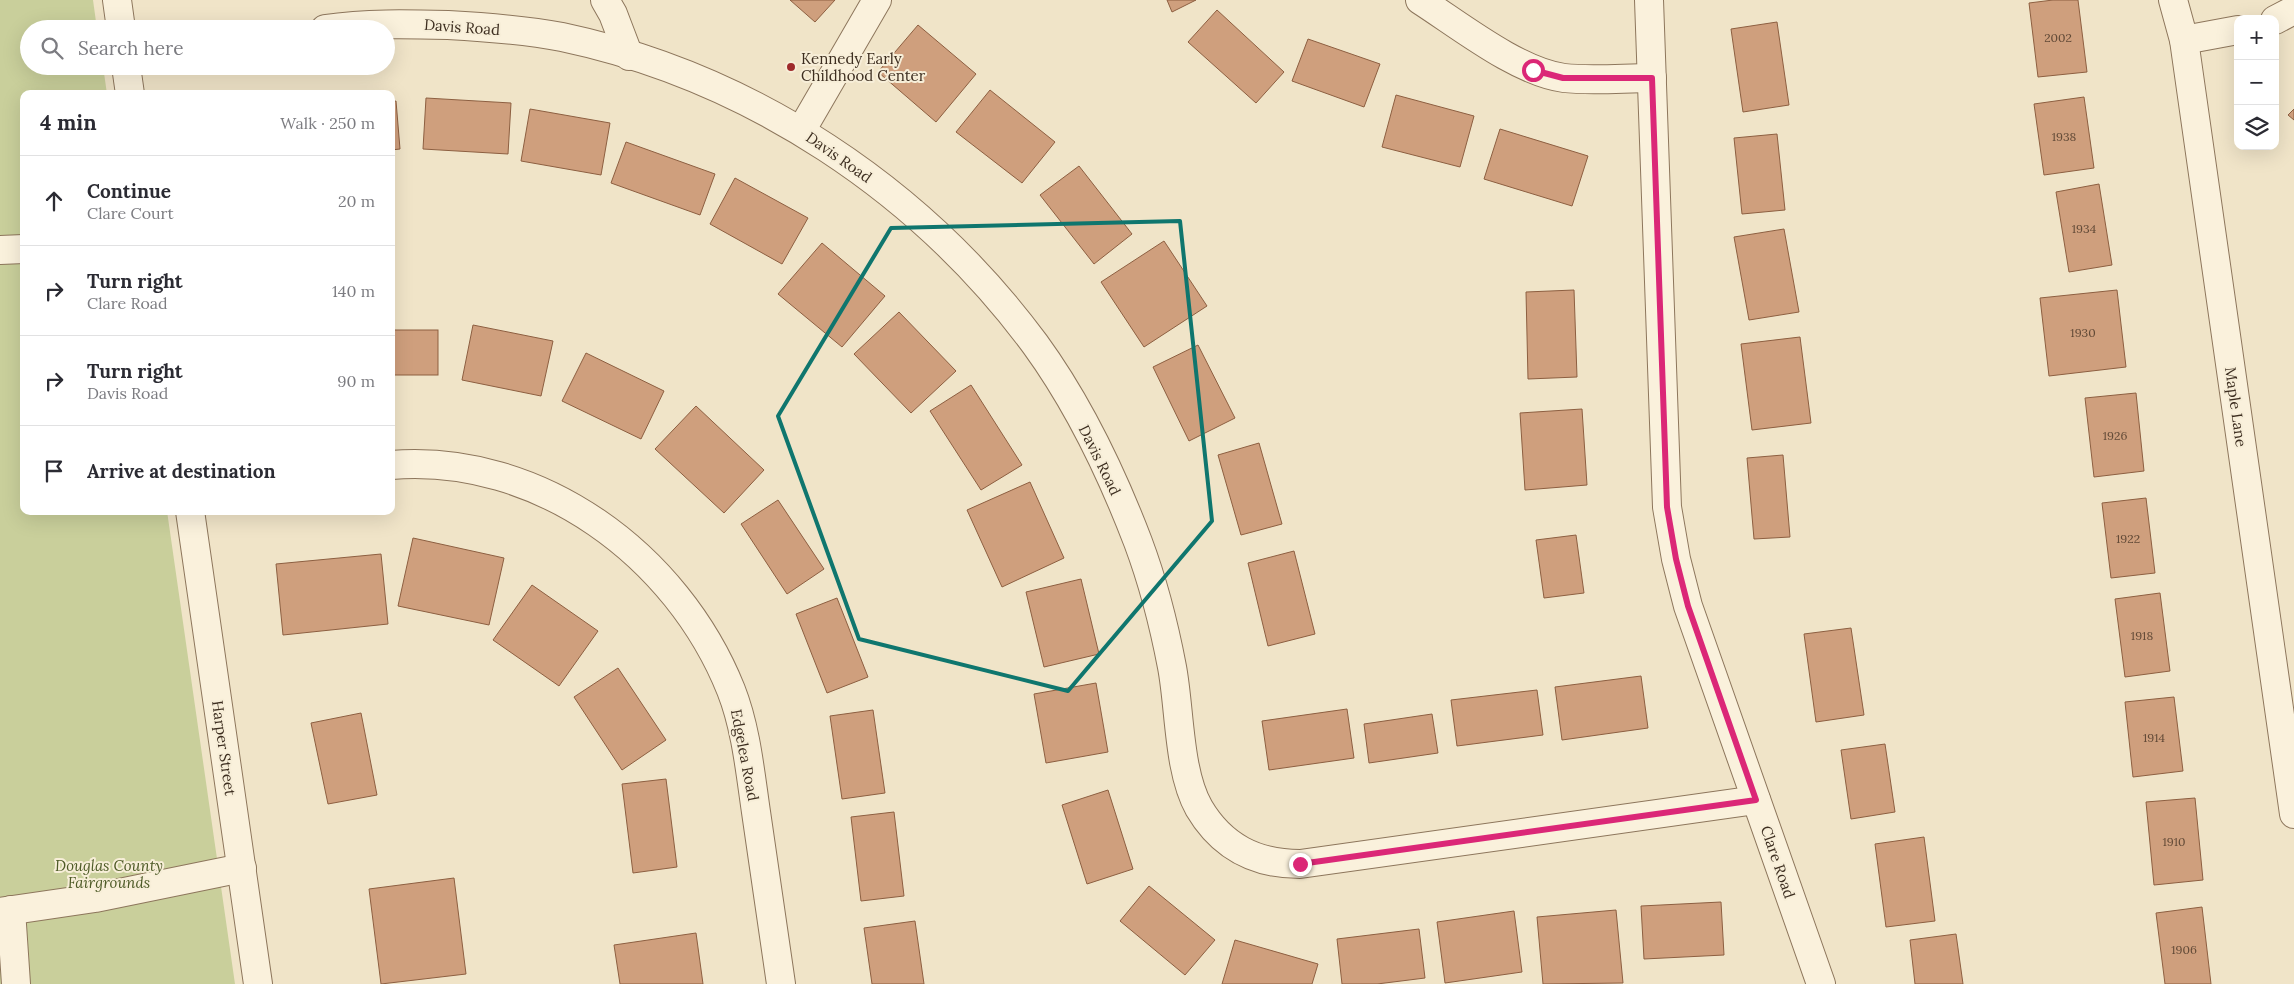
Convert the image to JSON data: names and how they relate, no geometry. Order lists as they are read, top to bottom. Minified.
{"streets":{"street":["Davis Road","Maple Lane","Harper Street","Edgelea Road","Clare Road"]},"crossings":[["Davis Road","Clare Road"]],"parks":["Douglas County Fairgrounds"],"places":["Kennedy Early Childhood Center"],"house_numbers":["2002","1938","1934","1930","1926","1922","1918","1914","1910","1906"],"page":{"map_buttons":["+","−"],"search":"Search here","heading":["4 min","Walk · 250 m"],"list":[["Continue","Clare Court","20 m"],["Turn right","Clare Road","140 m"],["Turn right","Davis Road","90 m"],"Arrive at destination"]}}
